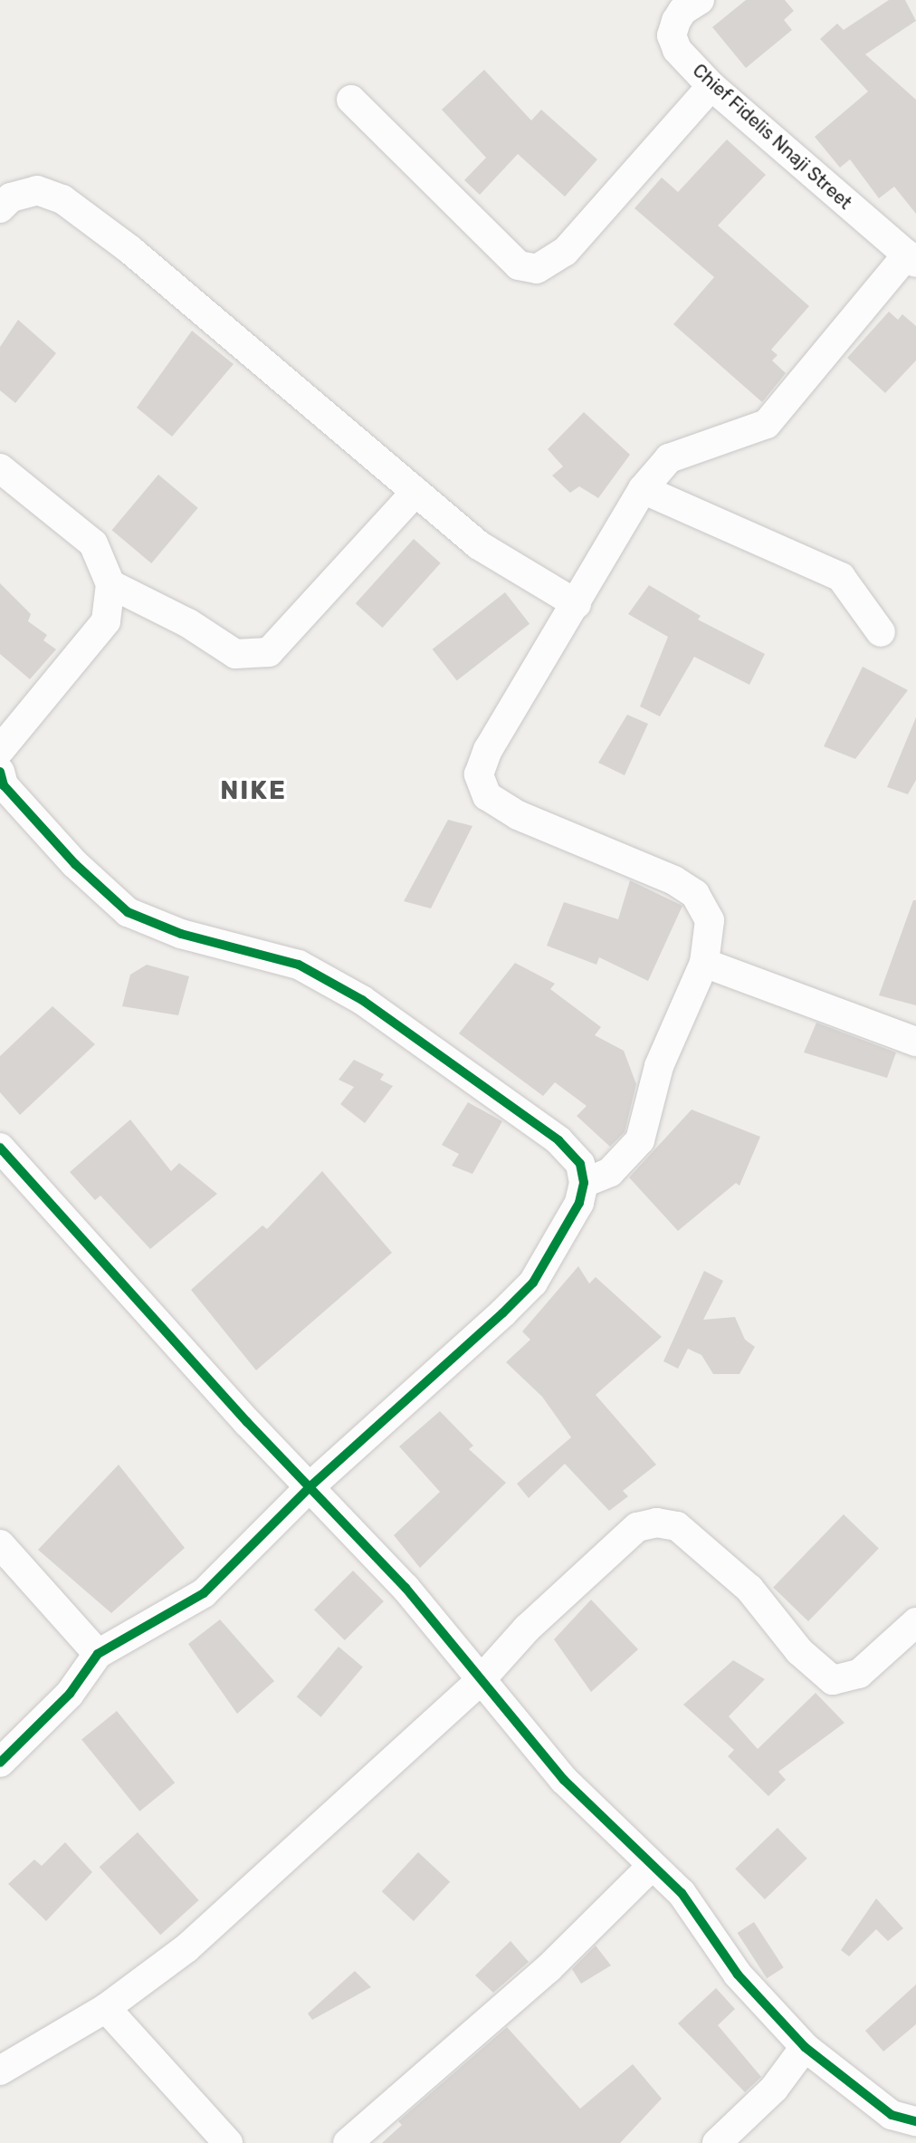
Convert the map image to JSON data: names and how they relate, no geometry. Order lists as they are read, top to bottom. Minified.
{"streets":{"street":["Chief Fidelis Nnaji Street"]},"districts":["NIKE"]}
